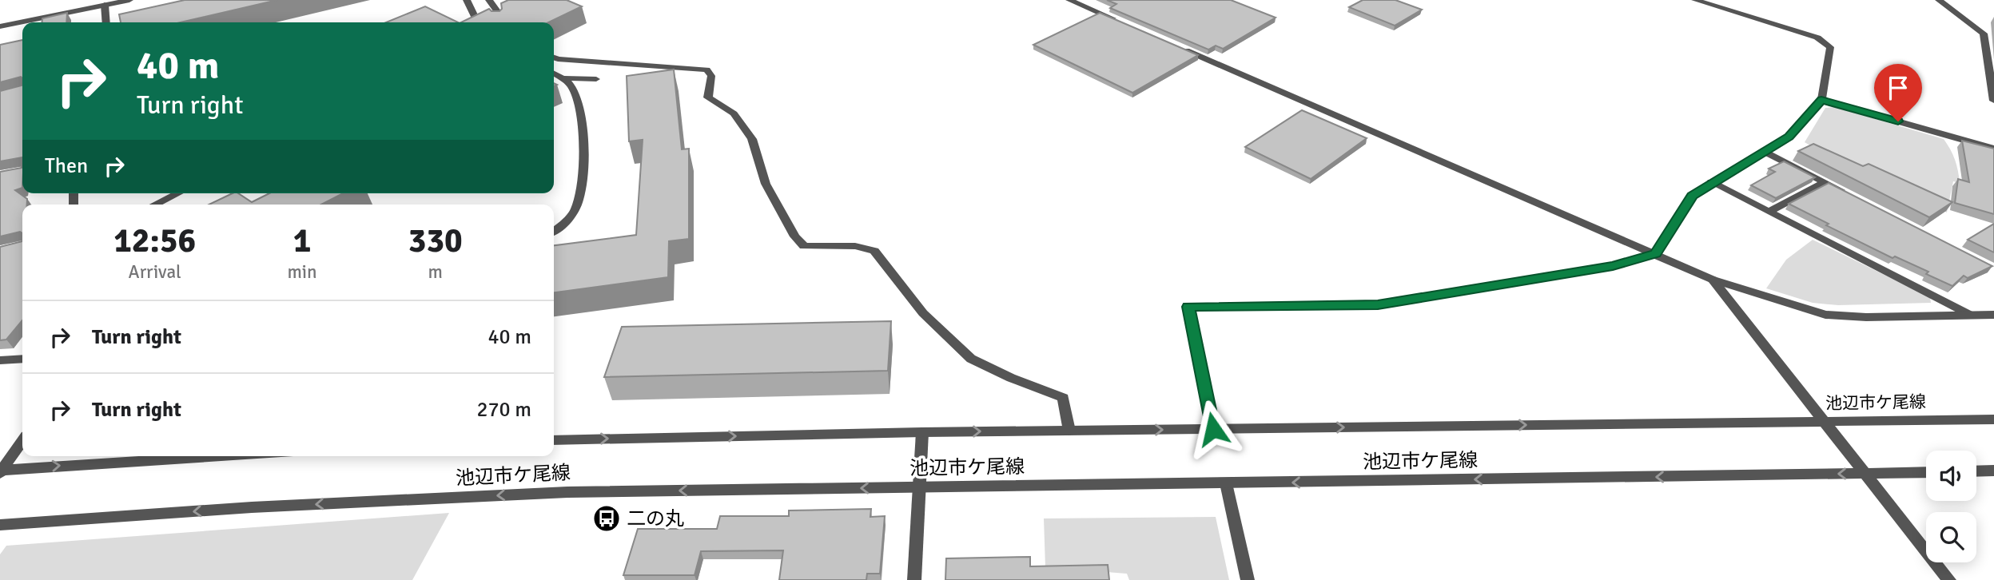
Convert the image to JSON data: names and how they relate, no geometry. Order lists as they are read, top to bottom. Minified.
{"streets":{"street":["池辺市ケ尾線"]},"places":{"bus stop":["二の丸"]},"page":{"turn":["40 m","Turn right"],"then":"Then","eta":["12:56","Arrival","1","min","330","m"],"list":[{"name":"Turn right","value":"40 m"},{"name":"Turn right","value":"270 m"}]}}
